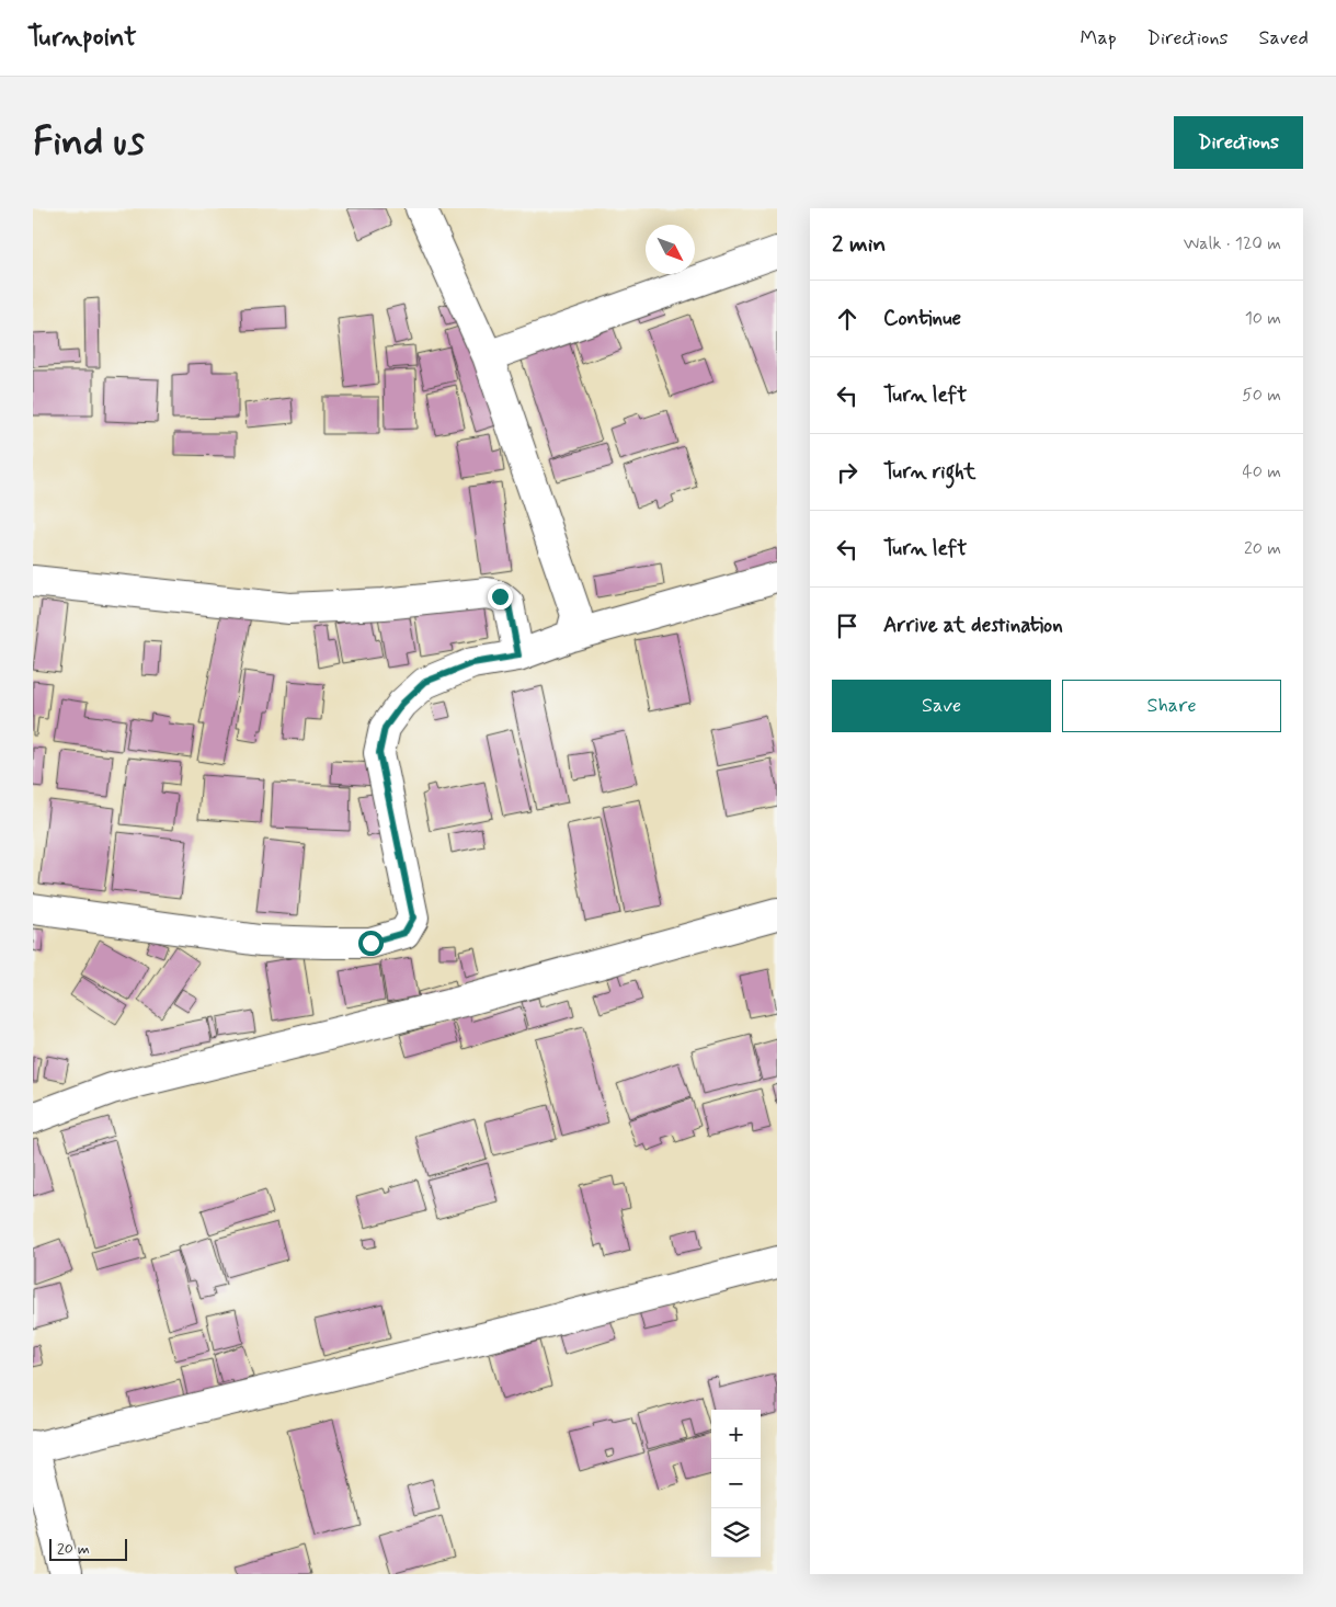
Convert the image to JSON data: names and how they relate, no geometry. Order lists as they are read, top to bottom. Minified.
{"scale_bar":"20 m","north":"bottom right","page":{"header":"Turnpoint","nav":["Map","Directions","Saved"],"buttons":["Directions",["Save","Share"]],"title":"Find us","heading":["2 min","Walk · 120 m"],"list":[["Continue","10 m"],["Turn left","50 m"],["Turn right","40 m"],["Turn left","20 m"],"Arrive at destination"],"map_buttons":["+","−"],"scale":"20 m"}}
